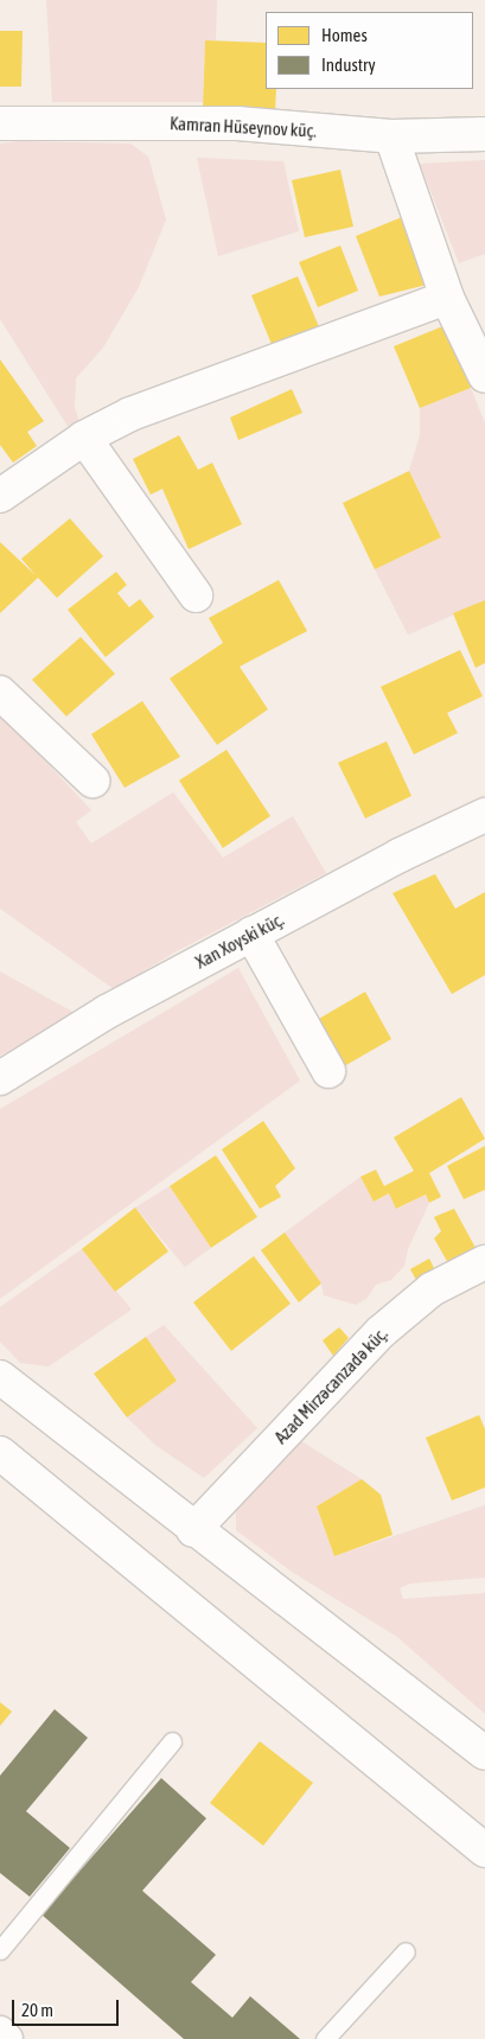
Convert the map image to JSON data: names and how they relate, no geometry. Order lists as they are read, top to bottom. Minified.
{"streets":{"main road":["Kamran Hüseynov küç.","Xan Xoyski küç.","Azad Mirzəcanzadə küç."]},"legend":["Homes","Industry"],"scale_bar":"20 m"}
